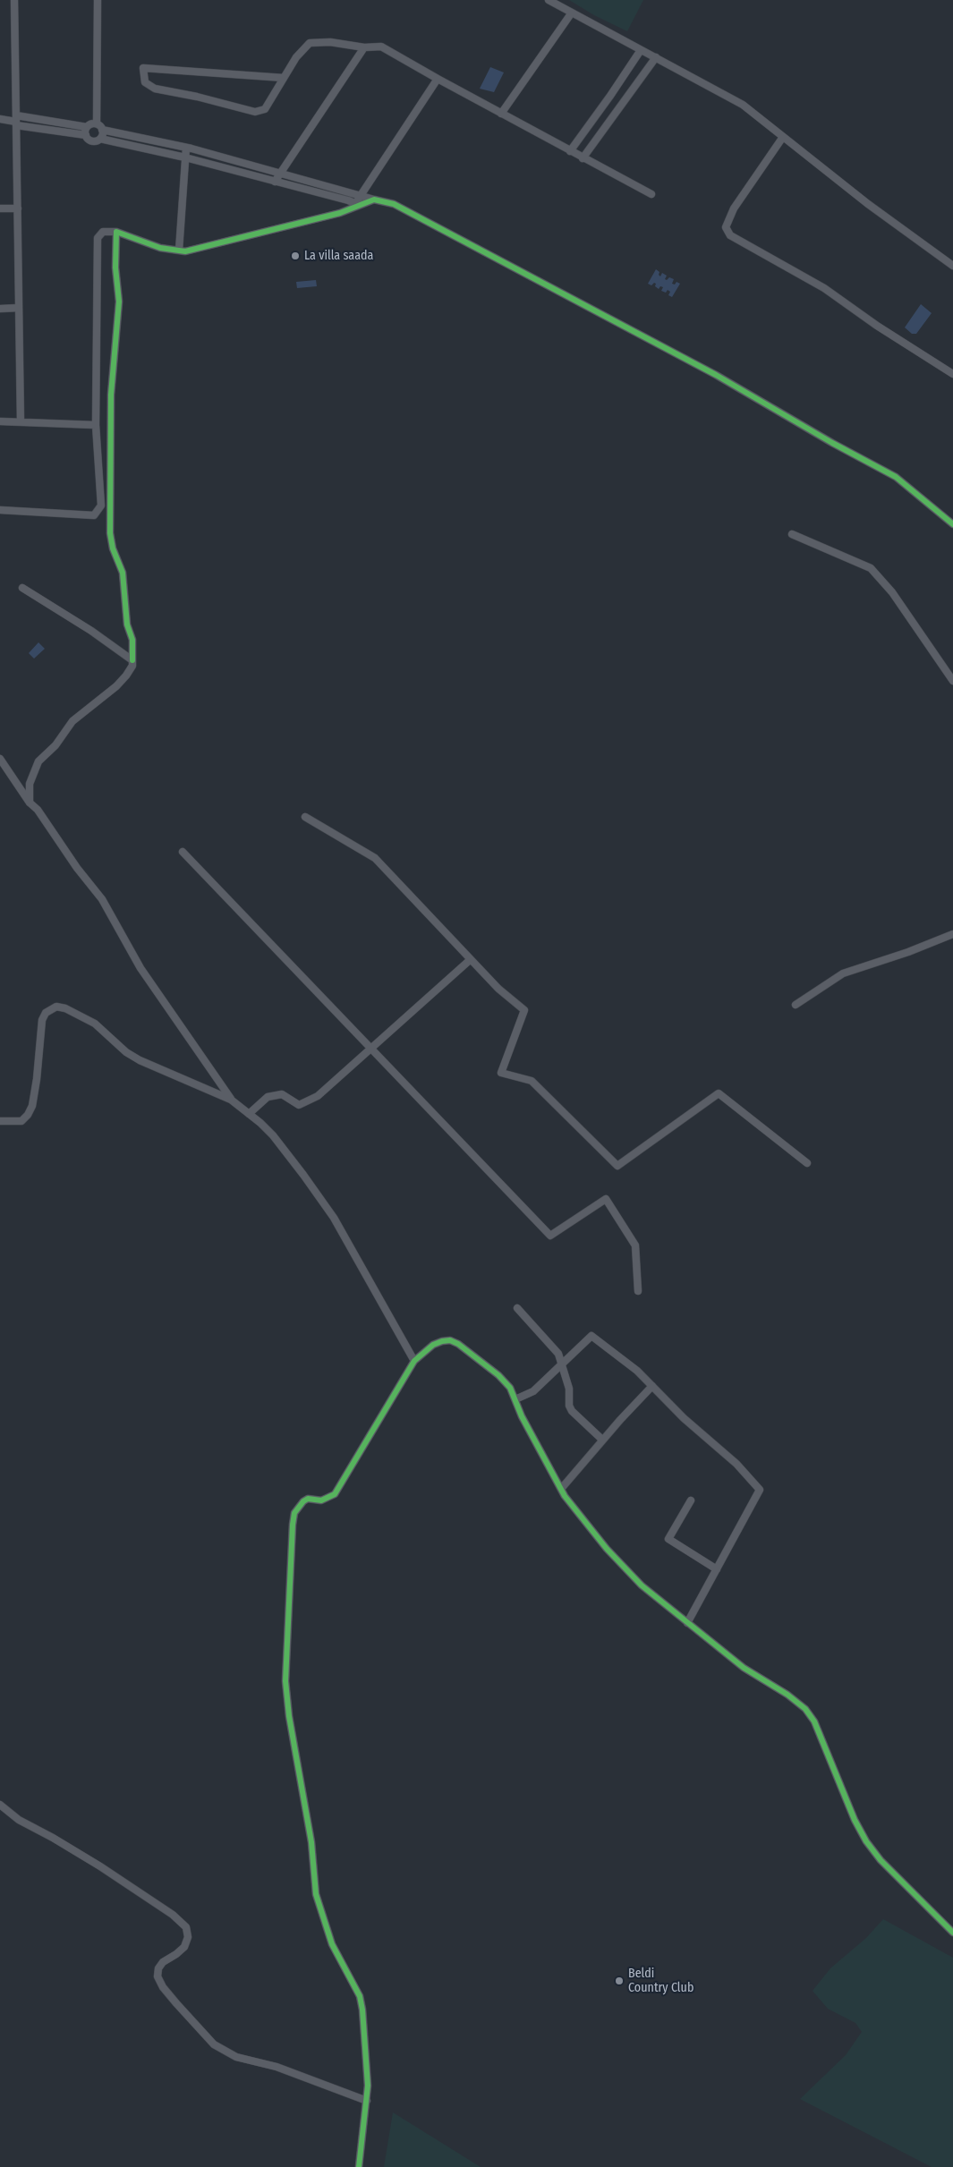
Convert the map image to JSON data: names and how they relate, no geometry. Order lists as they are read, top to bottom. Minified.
{"places":["La villa saada","Beldi Country Club"]}
